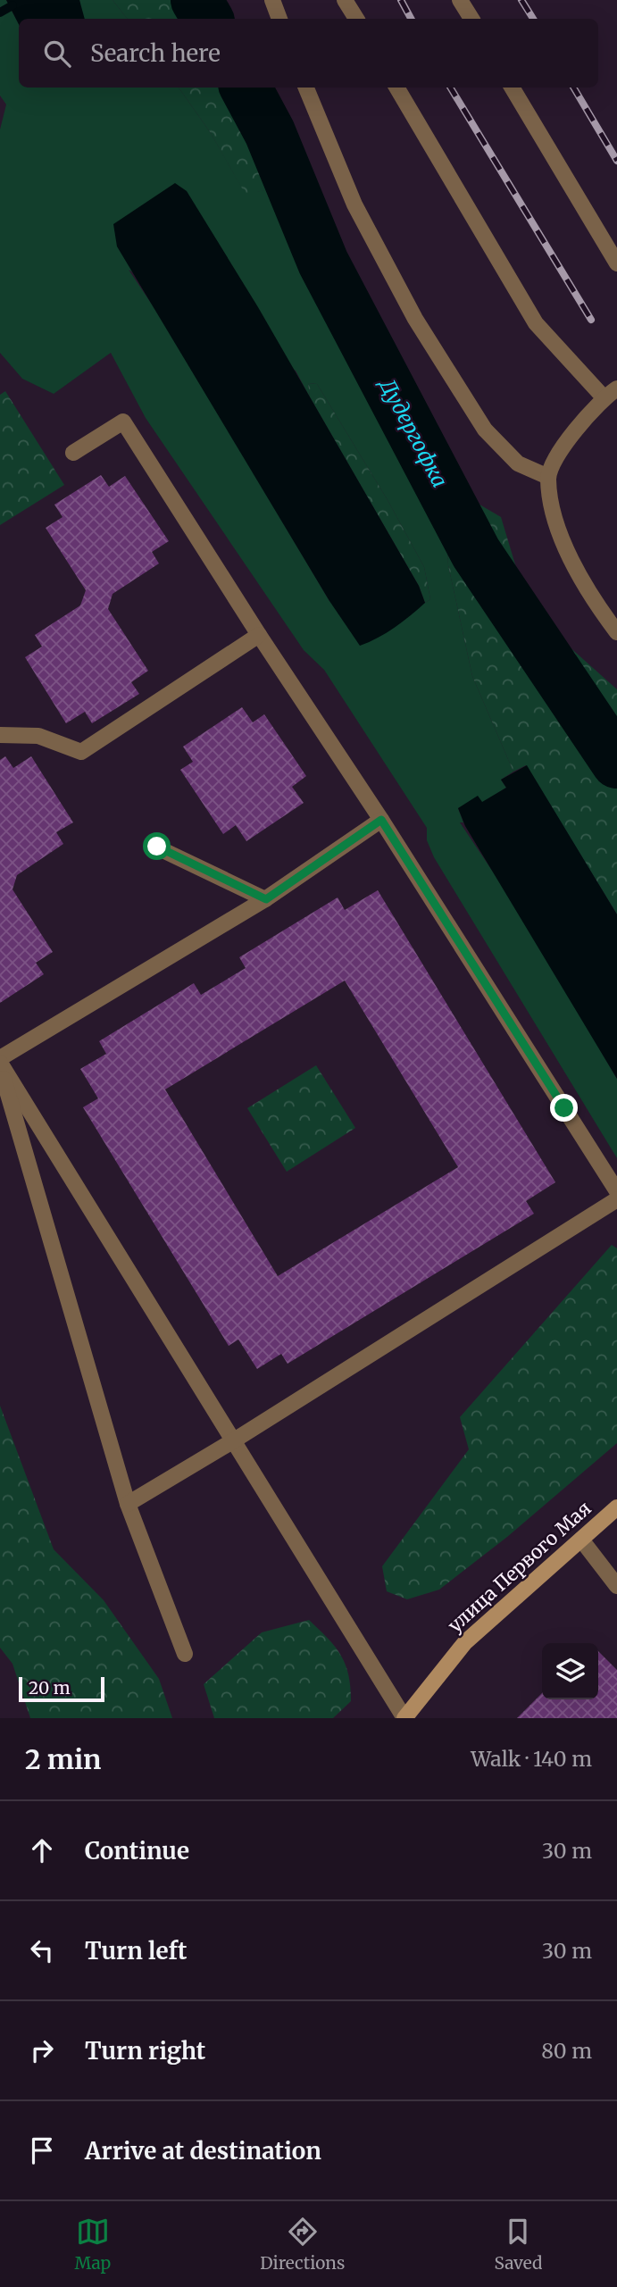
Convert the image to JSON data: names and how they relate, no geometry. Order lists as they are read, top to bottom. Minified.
{"streets":{"main road":["улица Первого Мая"]},"water":["Дудергофка"],"scale_bar":"20 m","page":{"search":"Search here","scale":"20 m","heading":["2 min","Walk · 140 m"],"list":[["Continue","30 m"],["Turn left","30 m"],["Turn right","80 m"],"Arrive at destination"],"nav":["Map","Directions","Saved"]}}
